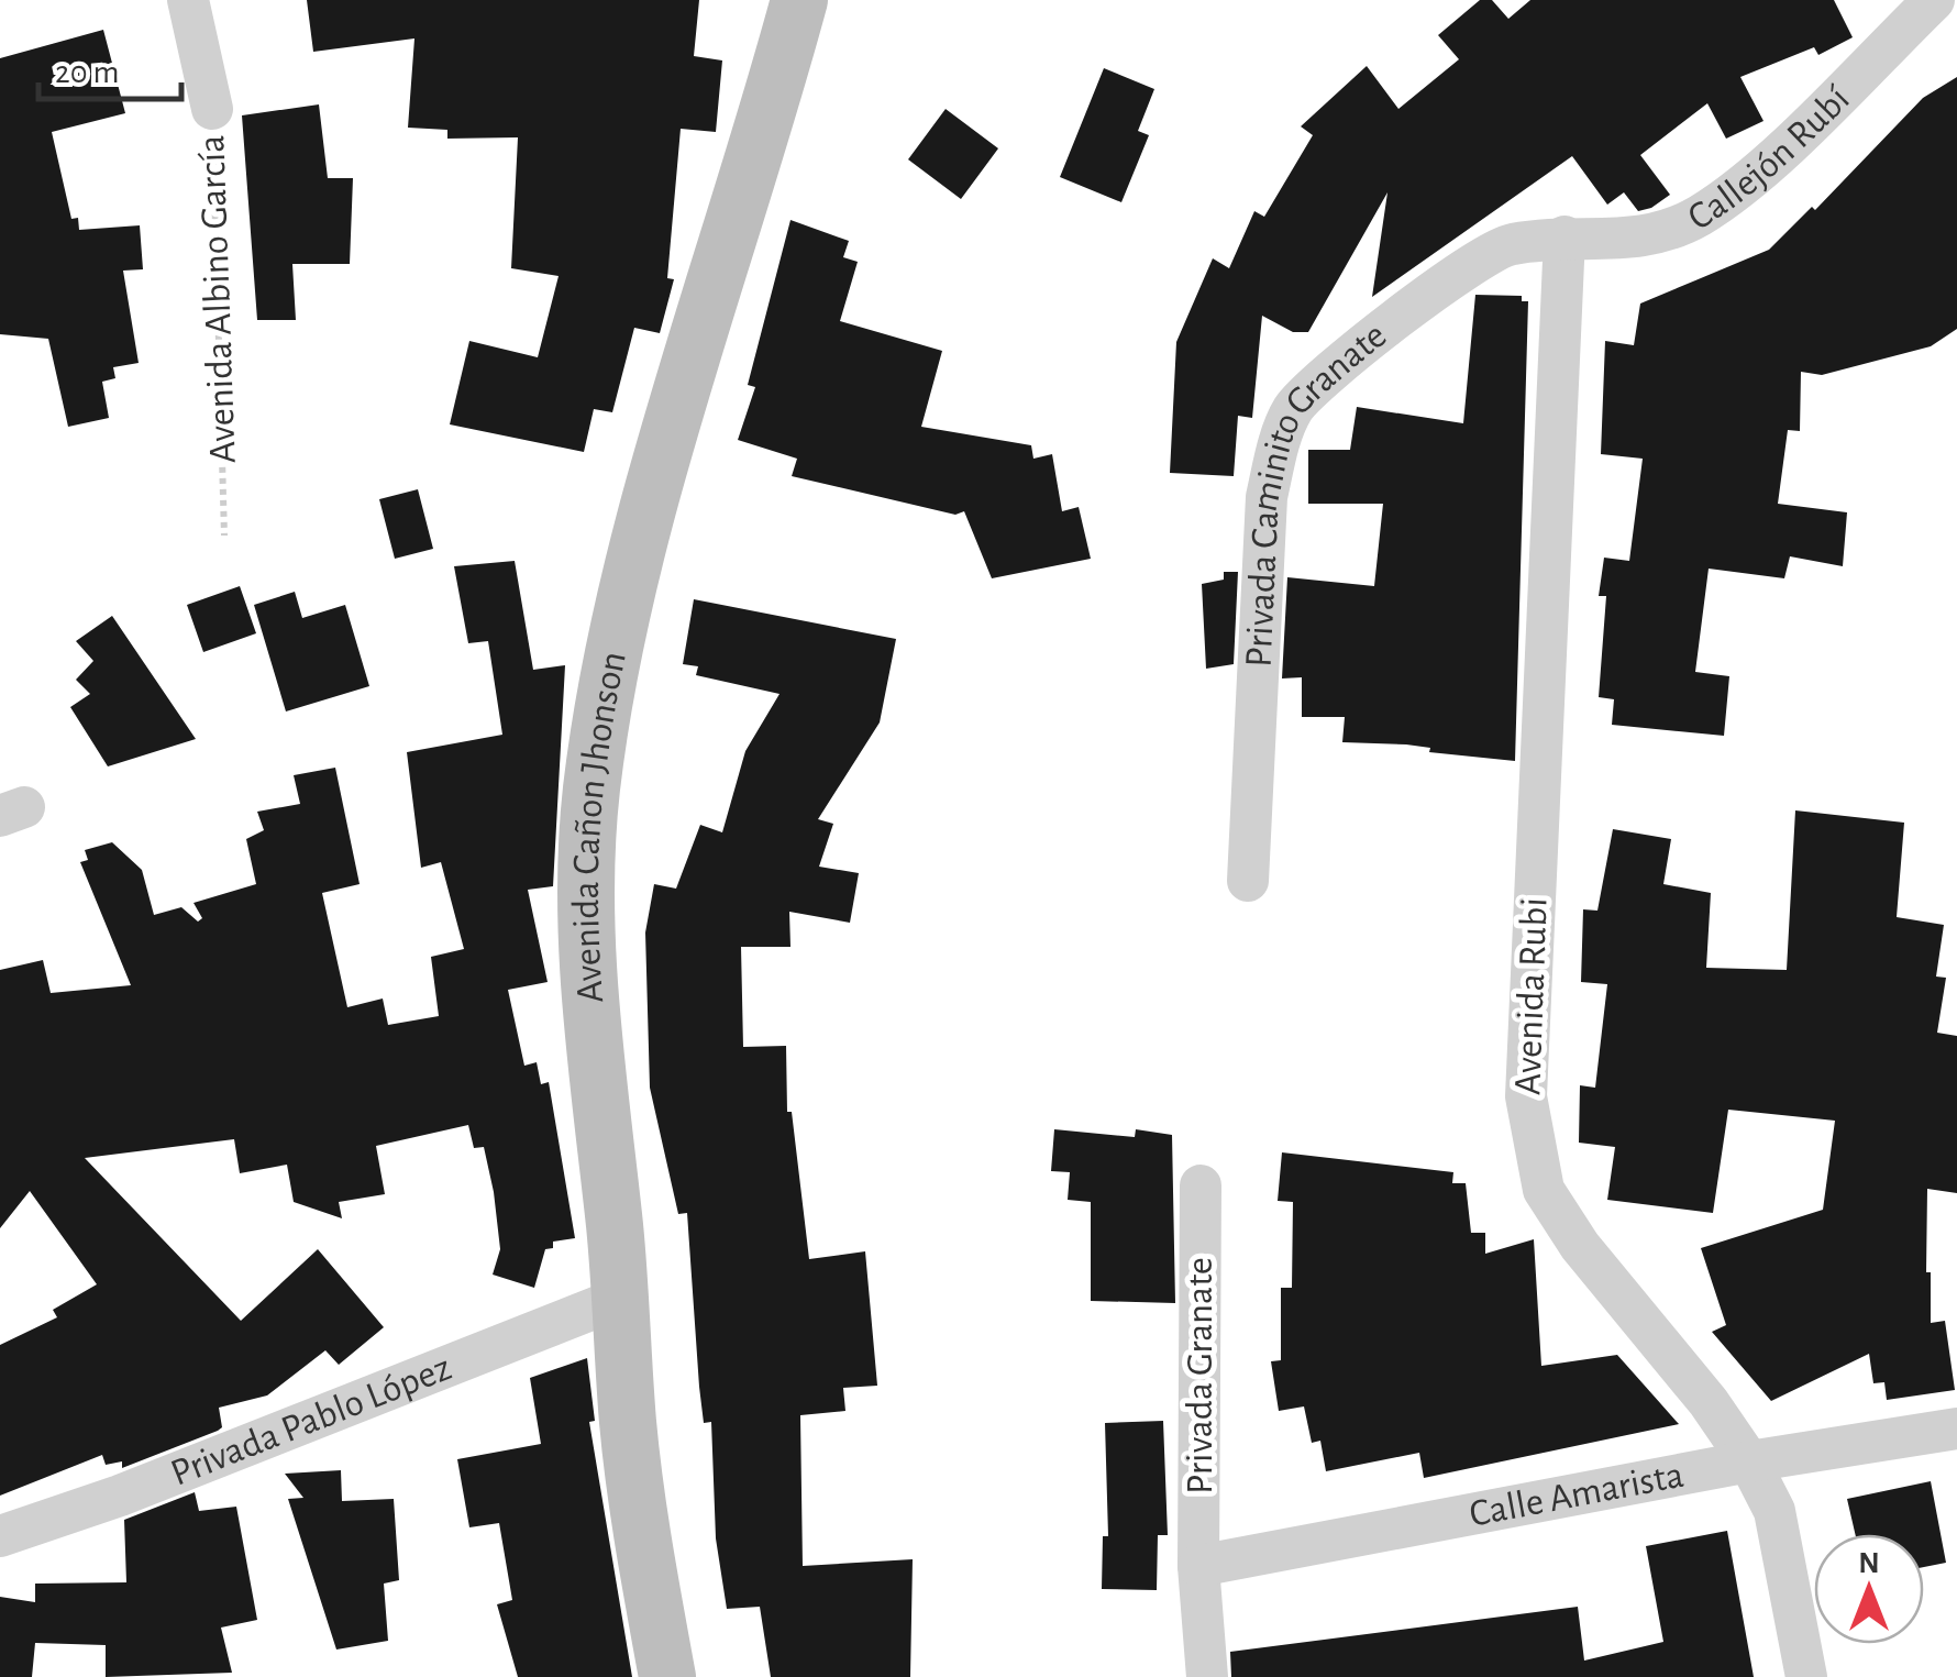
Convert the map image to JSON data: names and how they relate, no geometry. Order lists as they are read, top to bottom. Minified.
{"streets":{"main road":["Avenida Cañon Jhonson"],"street":["Callejón Rubí","Avenida Albino García","Privada Caminito Granate","Avenida Rubi","Privada Granate","Privada Pablo López","Calle Amarista"]},"crossings":[["Callejón Rubí","Privada Caminito Granate"],["Callejón Rubí","Avenida Rubi"],["Privada Caminito Granate","Avenida Rubi"],["Avenida Cañon Jhonson","Privada Pablo López"],["Avenida Rubi","Calle Amarista"],["Privada Granate","Calle Amarista"]],"scale_bar":"20 m","north":"top"}
